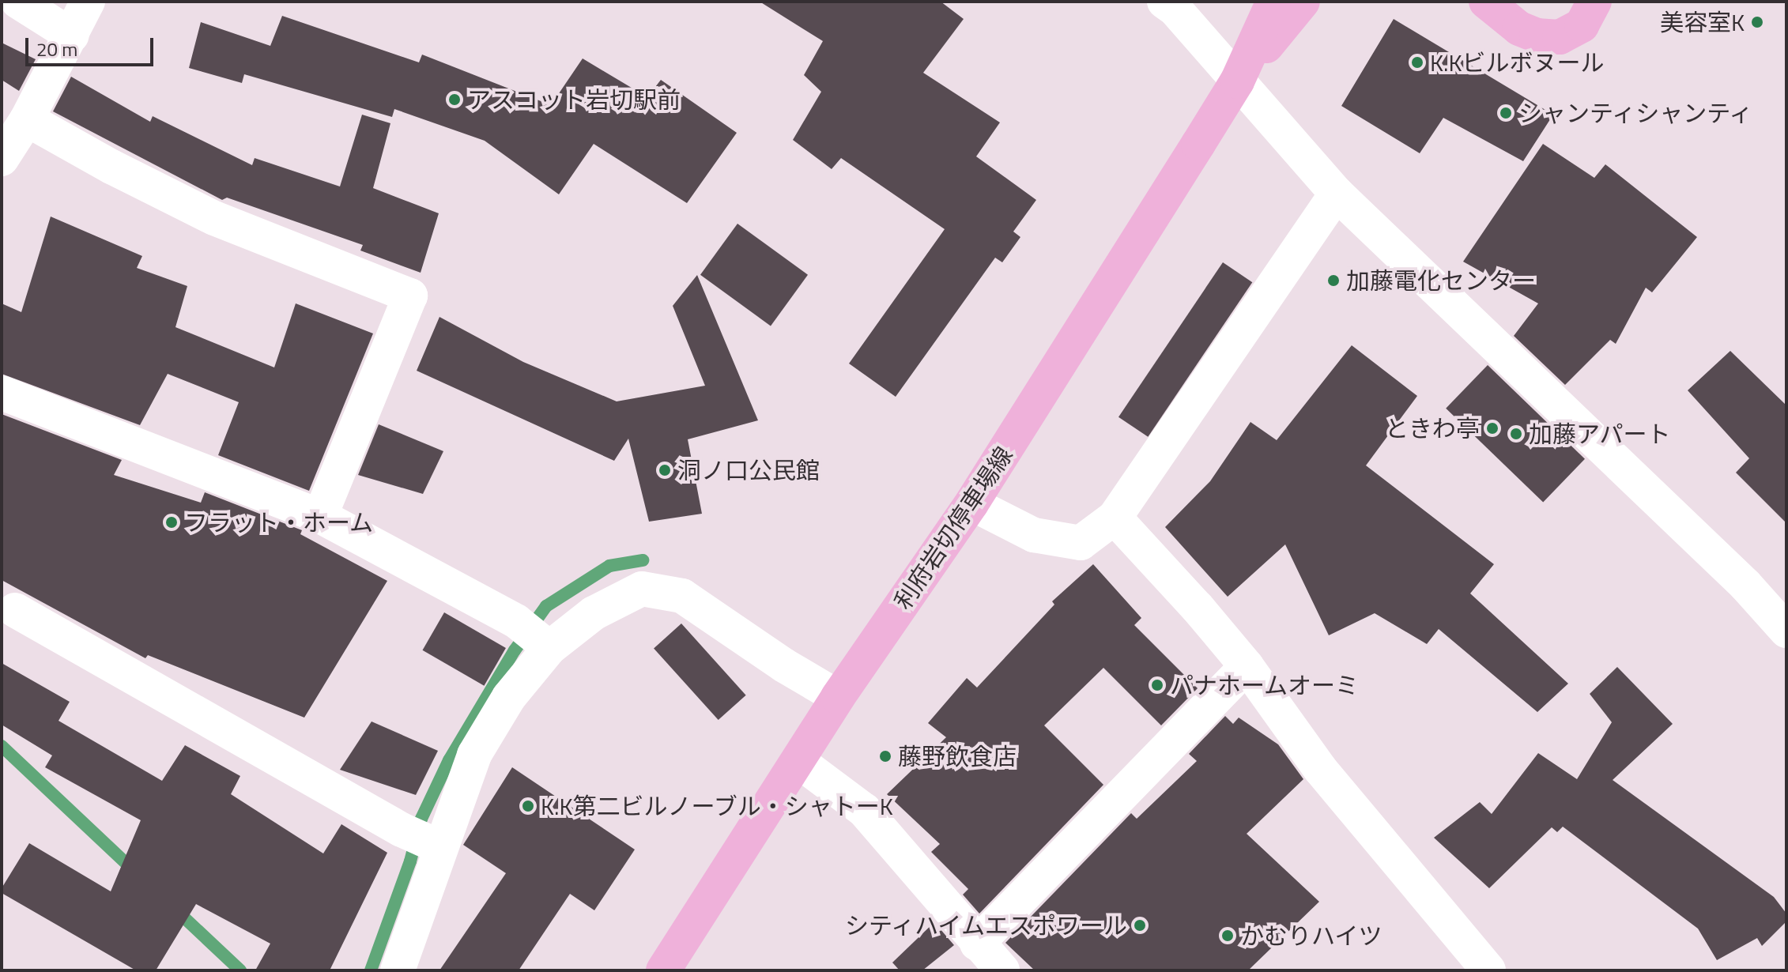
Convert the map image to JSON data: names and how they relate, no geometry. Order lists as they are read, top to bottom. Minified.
{"streets":{"main road":["利府岩切停車場線"]},"places":["美容室K","K.Kビルボヌール","アスコット岩切駅前","シャンティシャンティ","加藤電化センター","ときわ亭","加藤アパート","洞ノ口公民館","フラット・ホーム","パナホームオーミ","藤野飲食店","K.K第二ビルノーブル・シャトーK","シティハイムエスポワール","かむりハイツ"],"scale_bar":"20 m"}
